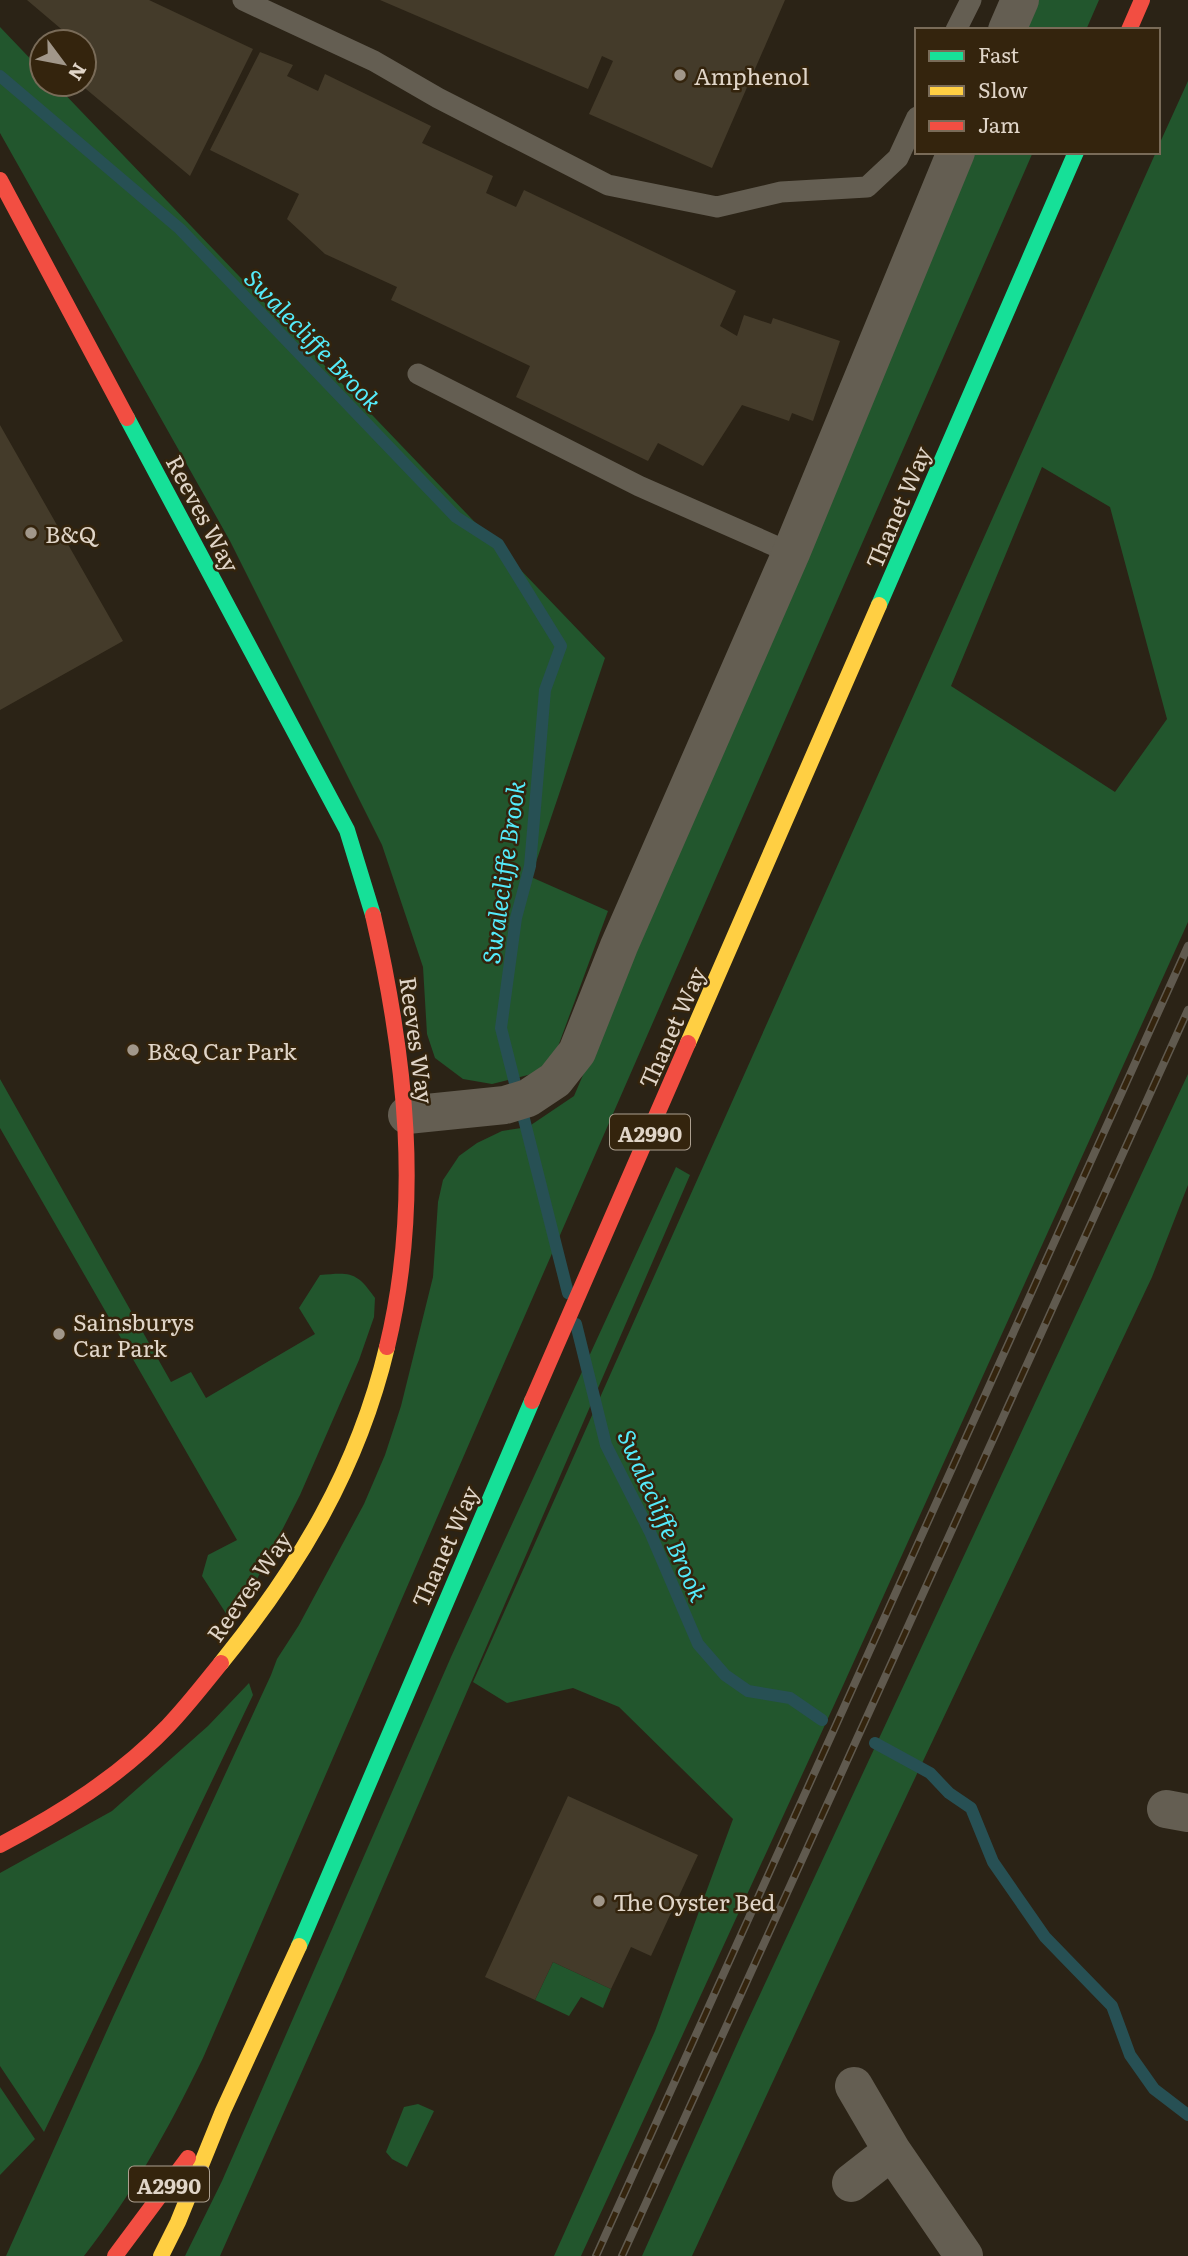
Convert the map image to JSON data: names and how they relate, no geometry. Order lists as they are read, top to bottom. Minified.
{"streets":{"main road":["Thanet Way","Reeves Way","A2990"]},"water":["Swalecliffe Brook"],"places":["Amphenol","B&Q","B&Q Car Park","Sainsburys Car Park","The Oyster Bed"],"legend":["Fast","Slow","Jam"],"north":"bottom right"}
